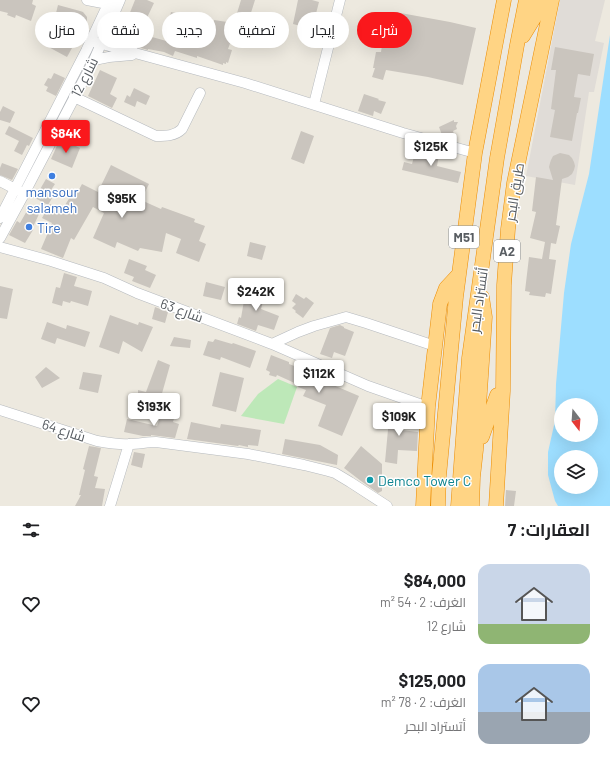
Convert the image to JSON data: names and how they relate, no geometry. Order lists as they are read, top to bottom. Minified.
{"streets":{"highway":["طريق البحر","M51","A2","أتستراد البحر"],"street":["شارع 12","شارع 63","شارع 64"]},"places":["mansour salameh","Tire","Demco Tower C"],"north":"bottom","page":{"chip":["شراء","إيجار","تصفية","جديد","شقة","منزل"],"price":["$84K","$125K","$95K","$242K","$112K","$193K","$109K"],"heading":"العقارات: 7","list":[{"name":"$84,000","note":"الغرف: 2 · 54 m² · شارع 12"},{"name":"$125,000","note":"الغرف: 2 · 78 m² · أتستراد البحر"}]}}
